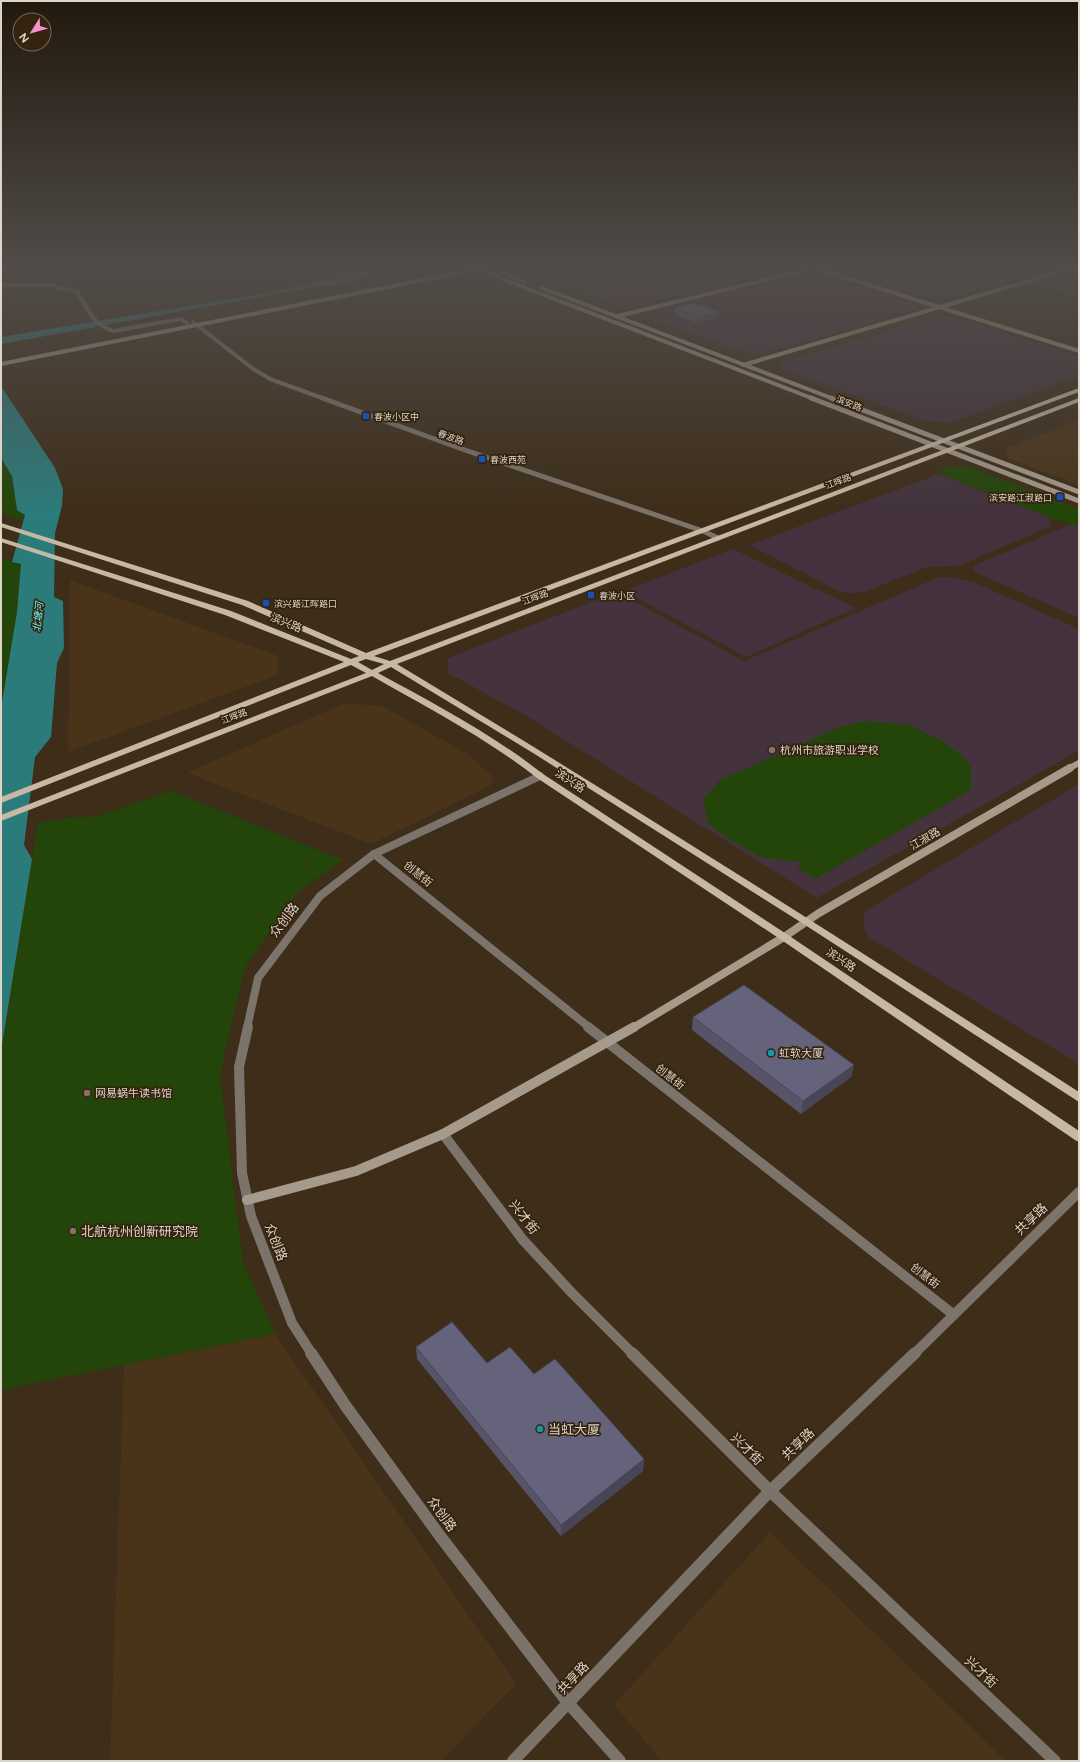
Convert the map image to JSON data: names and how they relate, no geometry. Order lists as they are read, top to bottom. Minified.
{"streets":{"main road":["滨安路","江晖路","滨兴路","江淑路"],"street":["春波路","创慧街","众创路","兴才街","共享路"]},"crossings":[["滨安路","江晖路"],["春波路","江晖路"],["江晖路","滨兴路"],["滨兴路","江淑路"],["滨兴路","众创路"],["江淑路","创慧街"],["江淑路","众创路"],["江淑路","兴才街"],["创慧街","众创路"],["创慧街","共享路"],["众创路","共享路"],["兴才街","共享路"]],"water":["北塘河"],"places":{"transit":["春波小区中","春波西苑","滨安路江淑路口","春波小区","滨兴路江晖路口"],"other":["杭州市旅游职业学校","虹软大厦","网易蜗牛读书馆","北航杭州创新研究院","当虹大厦"]},"north":"bottom left"}
